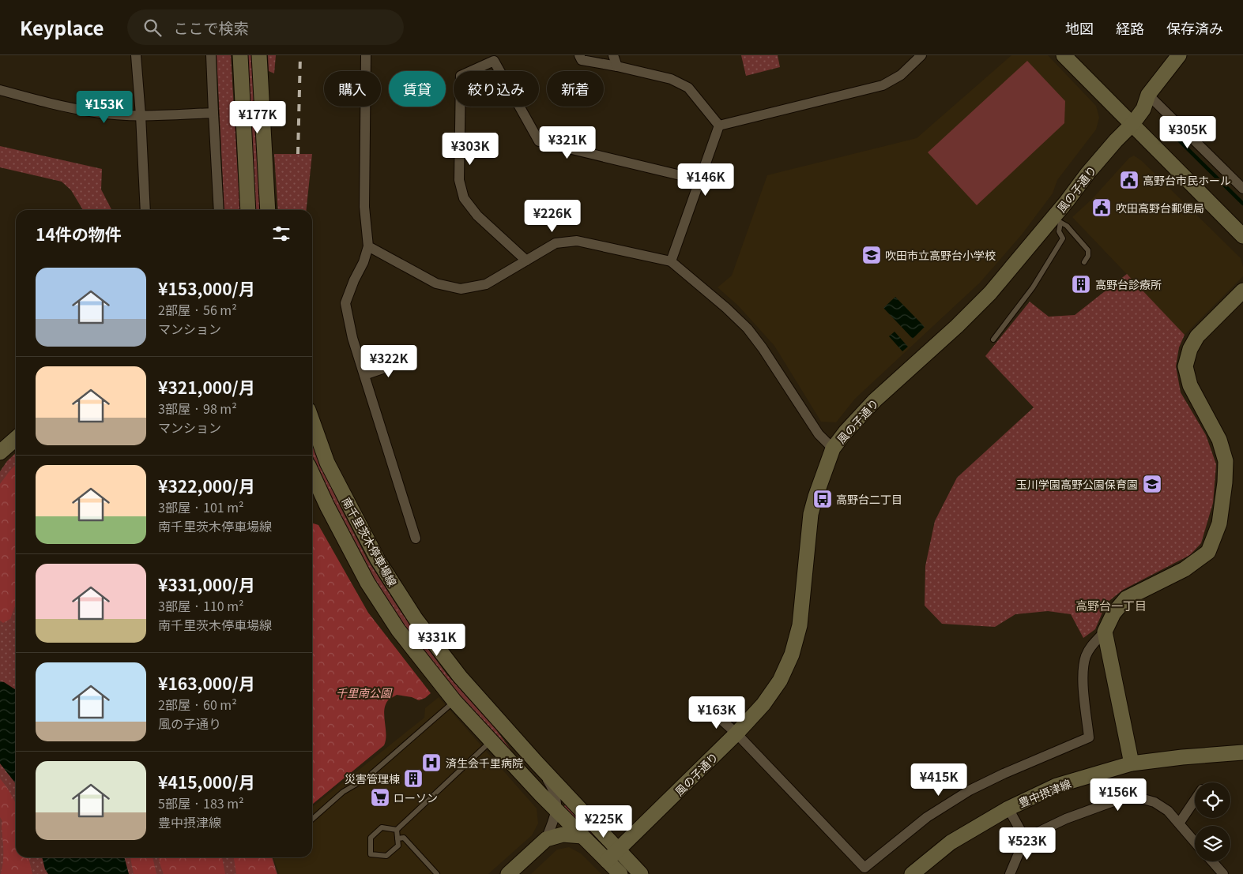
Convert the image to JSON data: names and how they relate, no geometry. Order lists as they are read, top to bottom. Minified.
{"streets":{"street":["風の子通り","南千里茨木停車場線","豊中摂津線"]},"crossings":[["風の子通り","南千里茨木停車場線"]],"districts":["高野台一丁目"],"parks":["千里南公園"],"places":{"public building":["高野台市民ホール","吹田高野台郵便局"],"school or university":["吹田市立高野台小学校","玉川学園高野公園保育園"],"building":["高野台診療所","災害管理棟"],"bus stop":["高野台二丁目"],"hospital":["済生会千里病院"],"supermarket":["ローソン"]},"page":{"header":"Keyplace","search":"ここで検索","nav":["地図","経路","保存済み"],"chip":["購入","賃貸","絞り込み","新着"],"price":["¥153K","¥177K","¥305K","¥321K","¥303K","¥146K","¥226K","¥322K","¥331K","¥163K","¥415K","¥156K","¥225K","¥523K"],"heading":"14件の物件","list":[{"name":"¥153,000/月","note":"2部屋 · 56 m² · マンション"},{"name":"¥321,000/月","note":"3部屋 · 98 m² · マンション"},{"name":"¥322,000/月","note":"3部屋 · 101 m² · 南千里茨木停車場線"},{"name":"¥331,000/月","note":"3部屋 · 110 m² · 南千里茨木停車場線"},{"name":"¥163,000/月","note":"2部屋 · 60 m² · 風の子通り"},{"name":"¥415,000/月","note":"5部屋 · 183 m² · 豊中摂津線"}]}}
